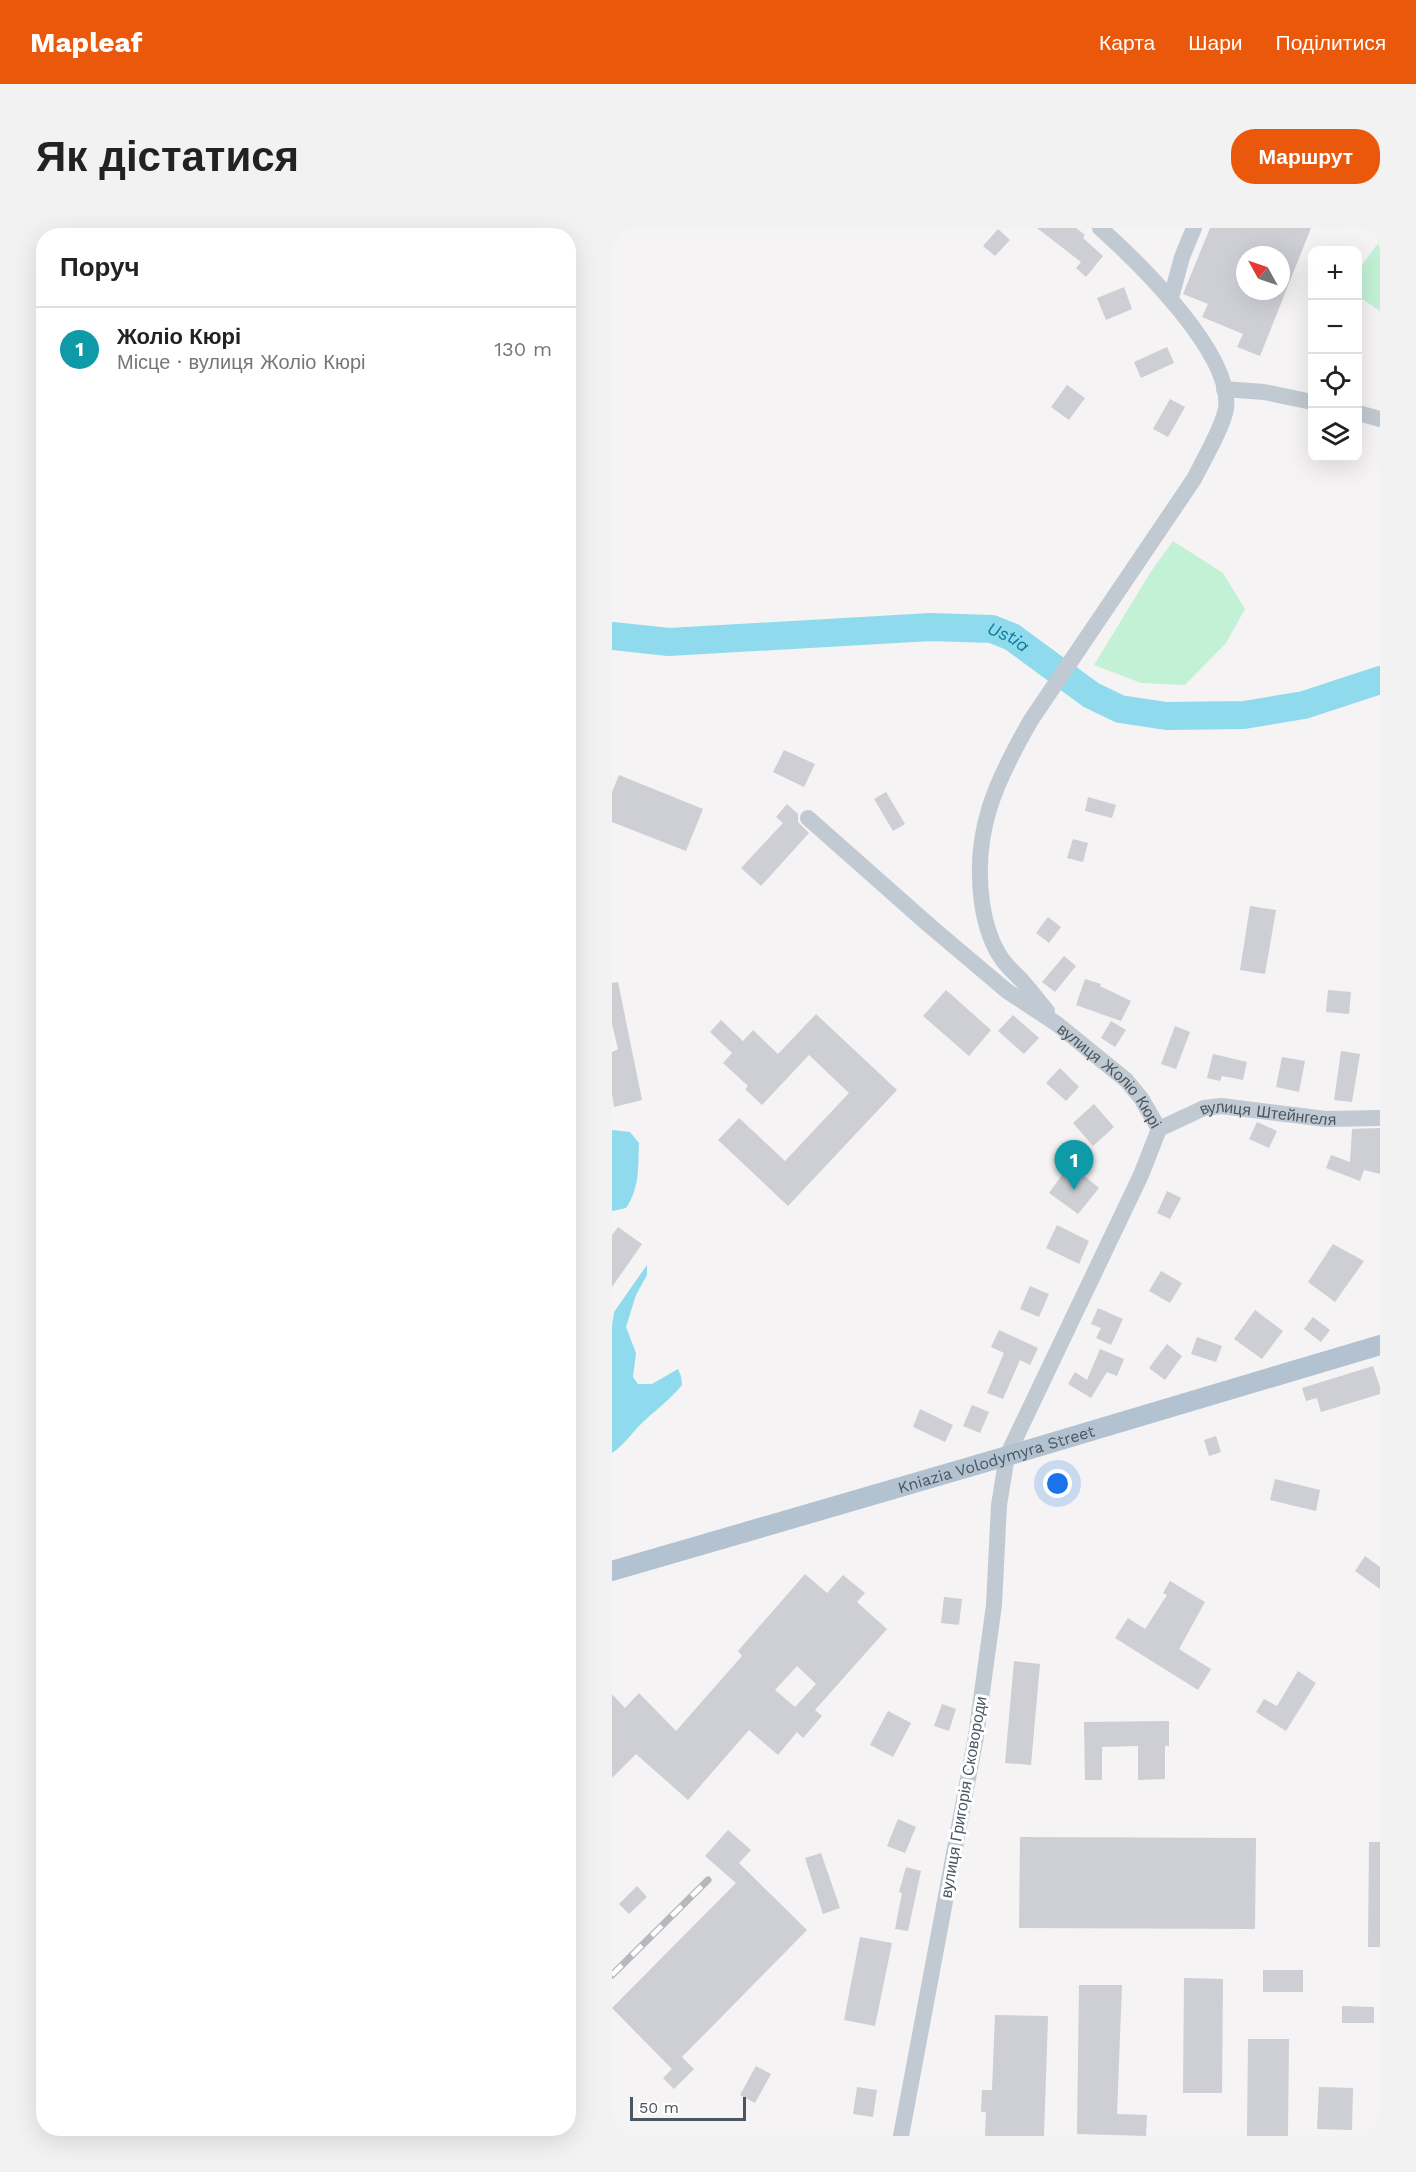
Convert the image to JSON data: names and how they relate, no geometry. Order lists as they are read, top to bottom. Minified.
{"streets":{"main road":["Kniazia Volodymyra Street"],"street":["вулиця Жоліо Кюрі","вулиця Штейнгеля","вулиця Григорія Сковороди"]},"crossings":[["вулиця Жоліо Кюрі","вулиця Штейнгеля"],["вулиця Жоліо Кюрі","Kniazia Volodymyra Street"],["вулиця Жоліо Кюрі","вулиця Григорія Сковороди"],["Kniazia Volodymyra Street","вулиця Григорія Сковороди"]],"water":["Ustia"],"scale_bar":"50 m","north":"top left","page":{"header":"Mapleaf","nav":["Карта","Шари","Поділитися"],"buttons":"Маршрут","title":"Як дістатися","heading":"Поруч","map_buttons":["+","−"],"list":[{"mark":"1","name":"Жоліо Кюрі","note":"Місце · вулиця Жоліо Кюрі","value":"130 m"}],"pins":"1","scale":"50 m"}}
